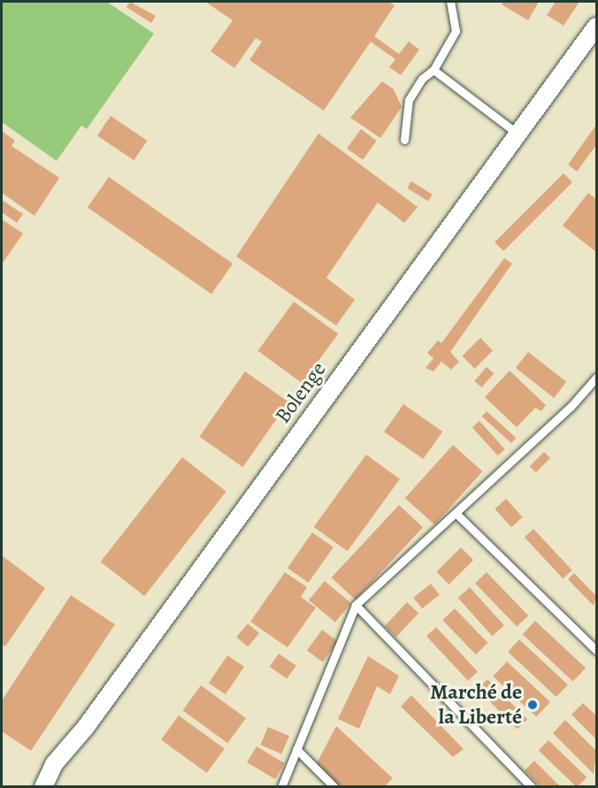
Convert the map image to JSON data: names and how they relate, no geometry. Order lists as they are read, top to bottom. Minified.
{"streets":{"street":["Bolenge"]},"places":["Marché de la Liberté"]}
